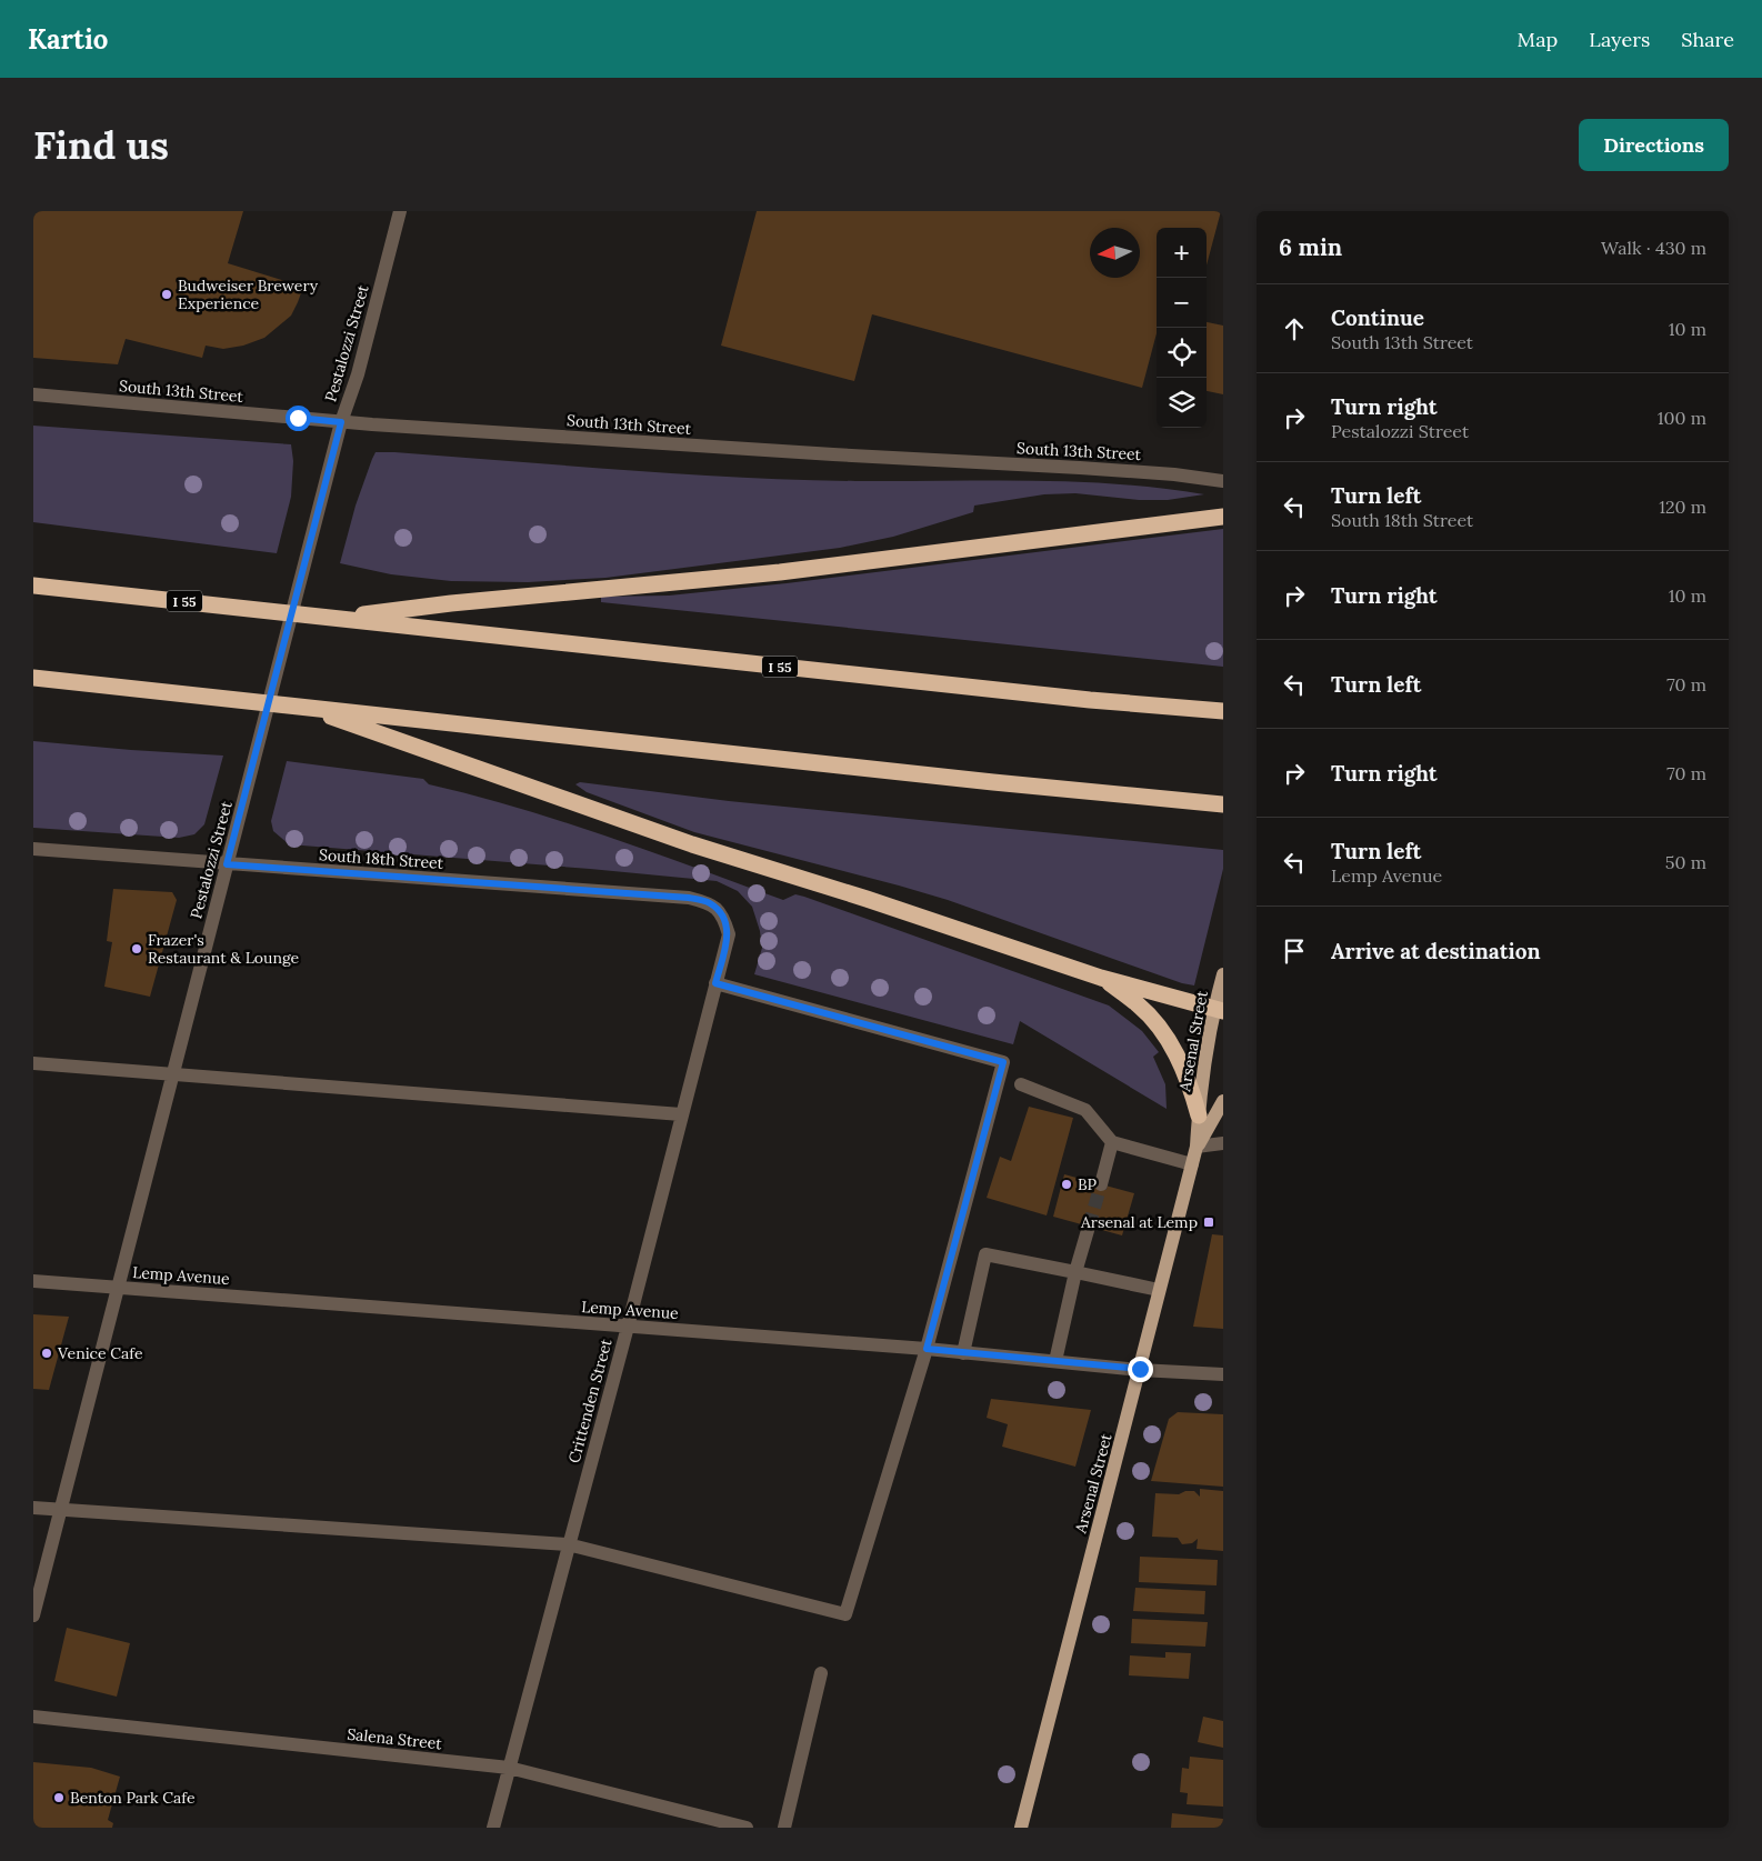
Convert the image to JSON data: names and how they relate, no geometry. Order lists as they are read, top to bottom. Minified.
{"streets":{"highway":["I 55"],"main road":["Arsenal Street"],"street":["Pestalozzi Street","South 13th Street","South 18th Street","Lemp Avenue","Crittenden Street","Salena Street"]},"crossings":[["Pestalozzi Street","South 13th Street"],["Pestalozzi Street","South 18th Street"],["Pestalozzi Street","Lemp Avenue"],["South 18th Street","Crittenden Street"],["Arsenal Street","Lemp Avenue"],["Lemp Avenue","Crittenden Street"],["Crittenden Street","Salena Street"]],"places":{"other":["Budweiser Brewery Experience","Frazer's Restaurant & Lounge","BP","Venice Cafe","Benton Park Cafe"],"transit":["Arsenal at Lemp"]},"north":"left","page":{"header":"Kartio","nav":["Map","Layers","Share"],"buttons":"Directions","title":"Find us","heading":["6 min","Walk · 430 m"],"map_buttons":["+","−"],"list":[["Continue","South 13th Street","10 m"],["Turn right","Pestalozzi Street","100 m"],["Turn left","South 18th Street","120 m"],["Turn right","10 m"],["Turn left","70 m"],["Turn right","70 m"],["Turn left","Lemp Avenue","50 m"],"Arrive at destination"]}}
